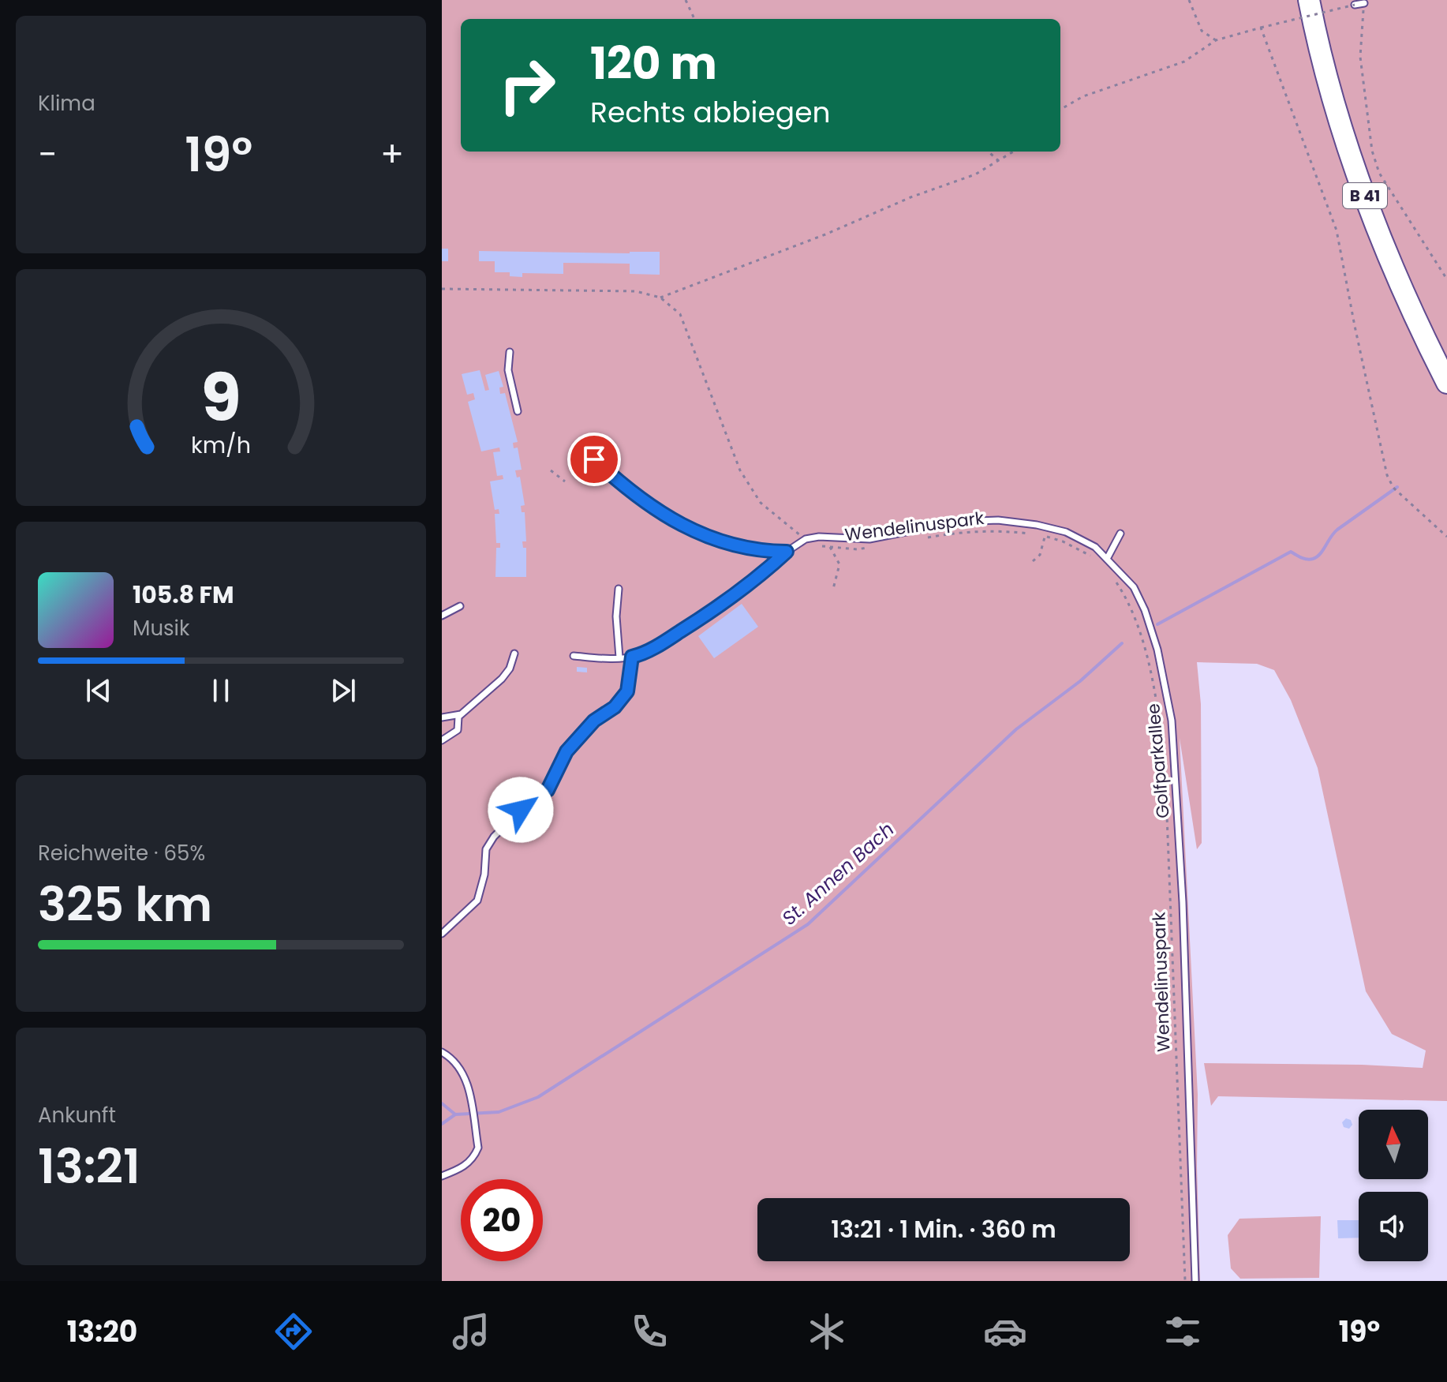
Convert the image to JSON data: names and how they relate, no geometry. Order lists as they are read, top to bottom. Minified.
{"streets":{"highway":["B 41"],"lane":["Golfparkallee"],"path":["Wendelinuspark"]},"crossings":[["Wendelinuspark","Golfparkallee"]],"water":["St. Annen Bach"],"north":"top","page":{"tile":["Klima",["Reichweite · 65%","325 km"],["Ankunft","13:21"]],"turn":["120 m","Rechts abbiegen"],"heat":["−","19°","+"],"song":["105.8 FM","Musik"],"limit":"20","trip":"13:21 · 1 Min. · 360 m","tabs":["13:20","19°"],"gauge":["9","km/h"]}}
